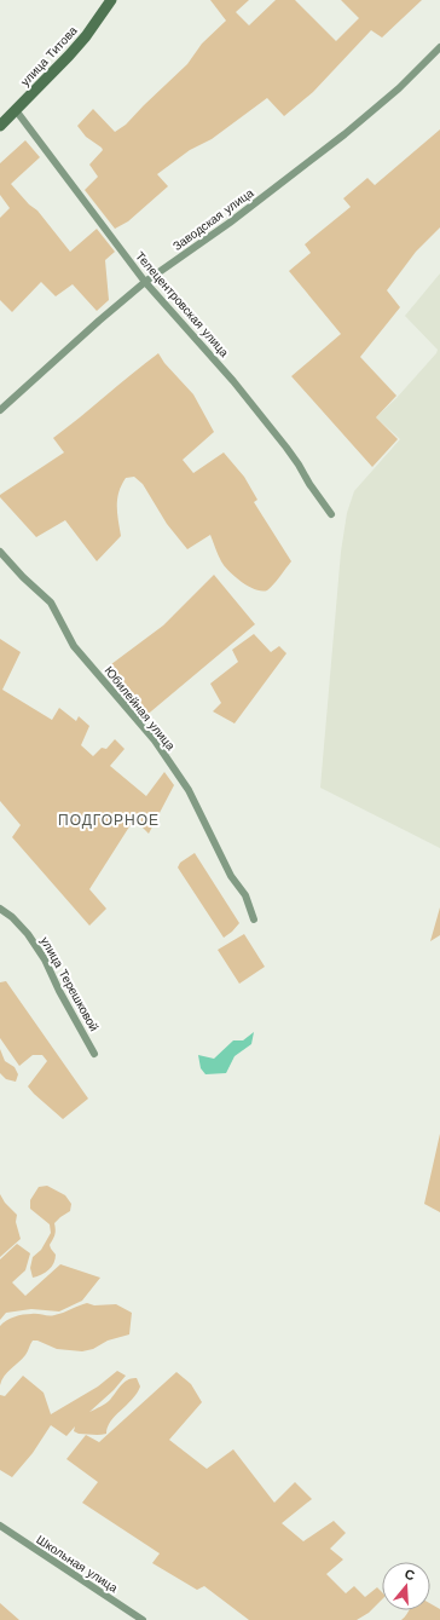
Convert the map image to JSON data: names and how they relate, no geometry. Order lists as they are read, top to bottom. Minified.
{"streets":{"main road":["улица Титова"],"street":["Заводская улица","Телецентровская улица","Юбилейная улица","улица Терешковой","Школьная улица"]},"crossings":[["улица Титова","Телецентровская улица"],["Заводская улица","Телецентровская улица"]],"districts":["ПОДГОРНОЕ"],"north":"top"}
